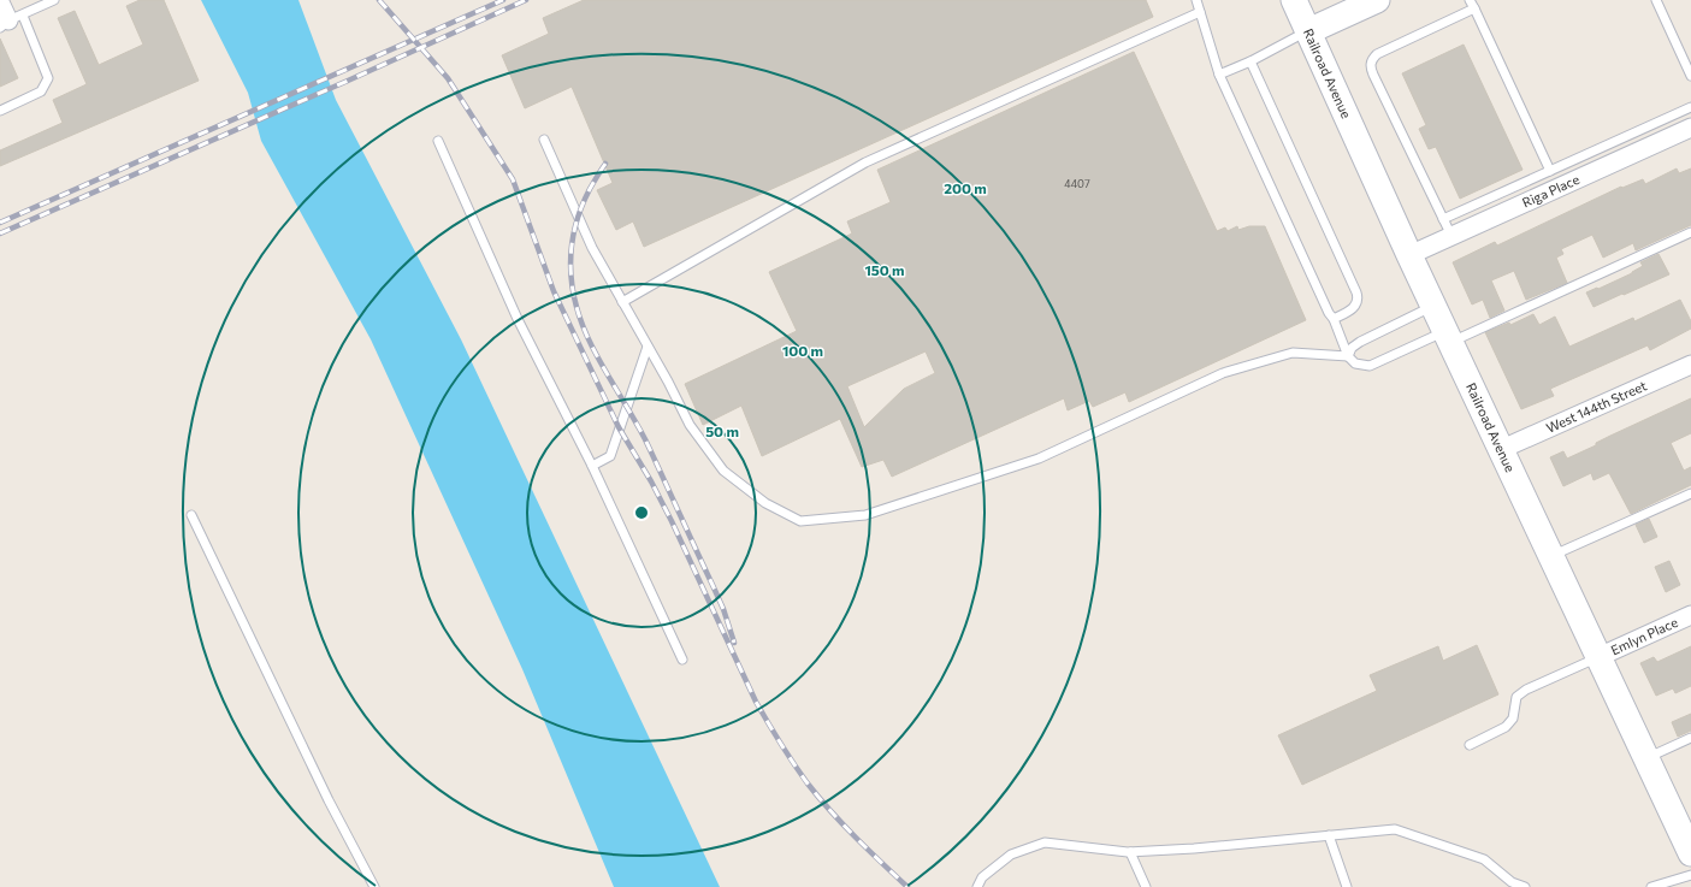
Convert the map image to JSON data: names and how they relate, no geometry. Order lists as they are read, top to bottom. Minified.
{"streets":{"street":["Railroad Avenue","Riga Place","West 144th Street","Emlyn Place"]},"crossings":[["Railroad Avenue","Riga Place"],["Railroad Avenue","West 144th Street"],["Railroad Avenue","Emlyn Place"]],"house_numbers":["4407"],"rings":["200 m","150 m","100 m","50 m"]}
